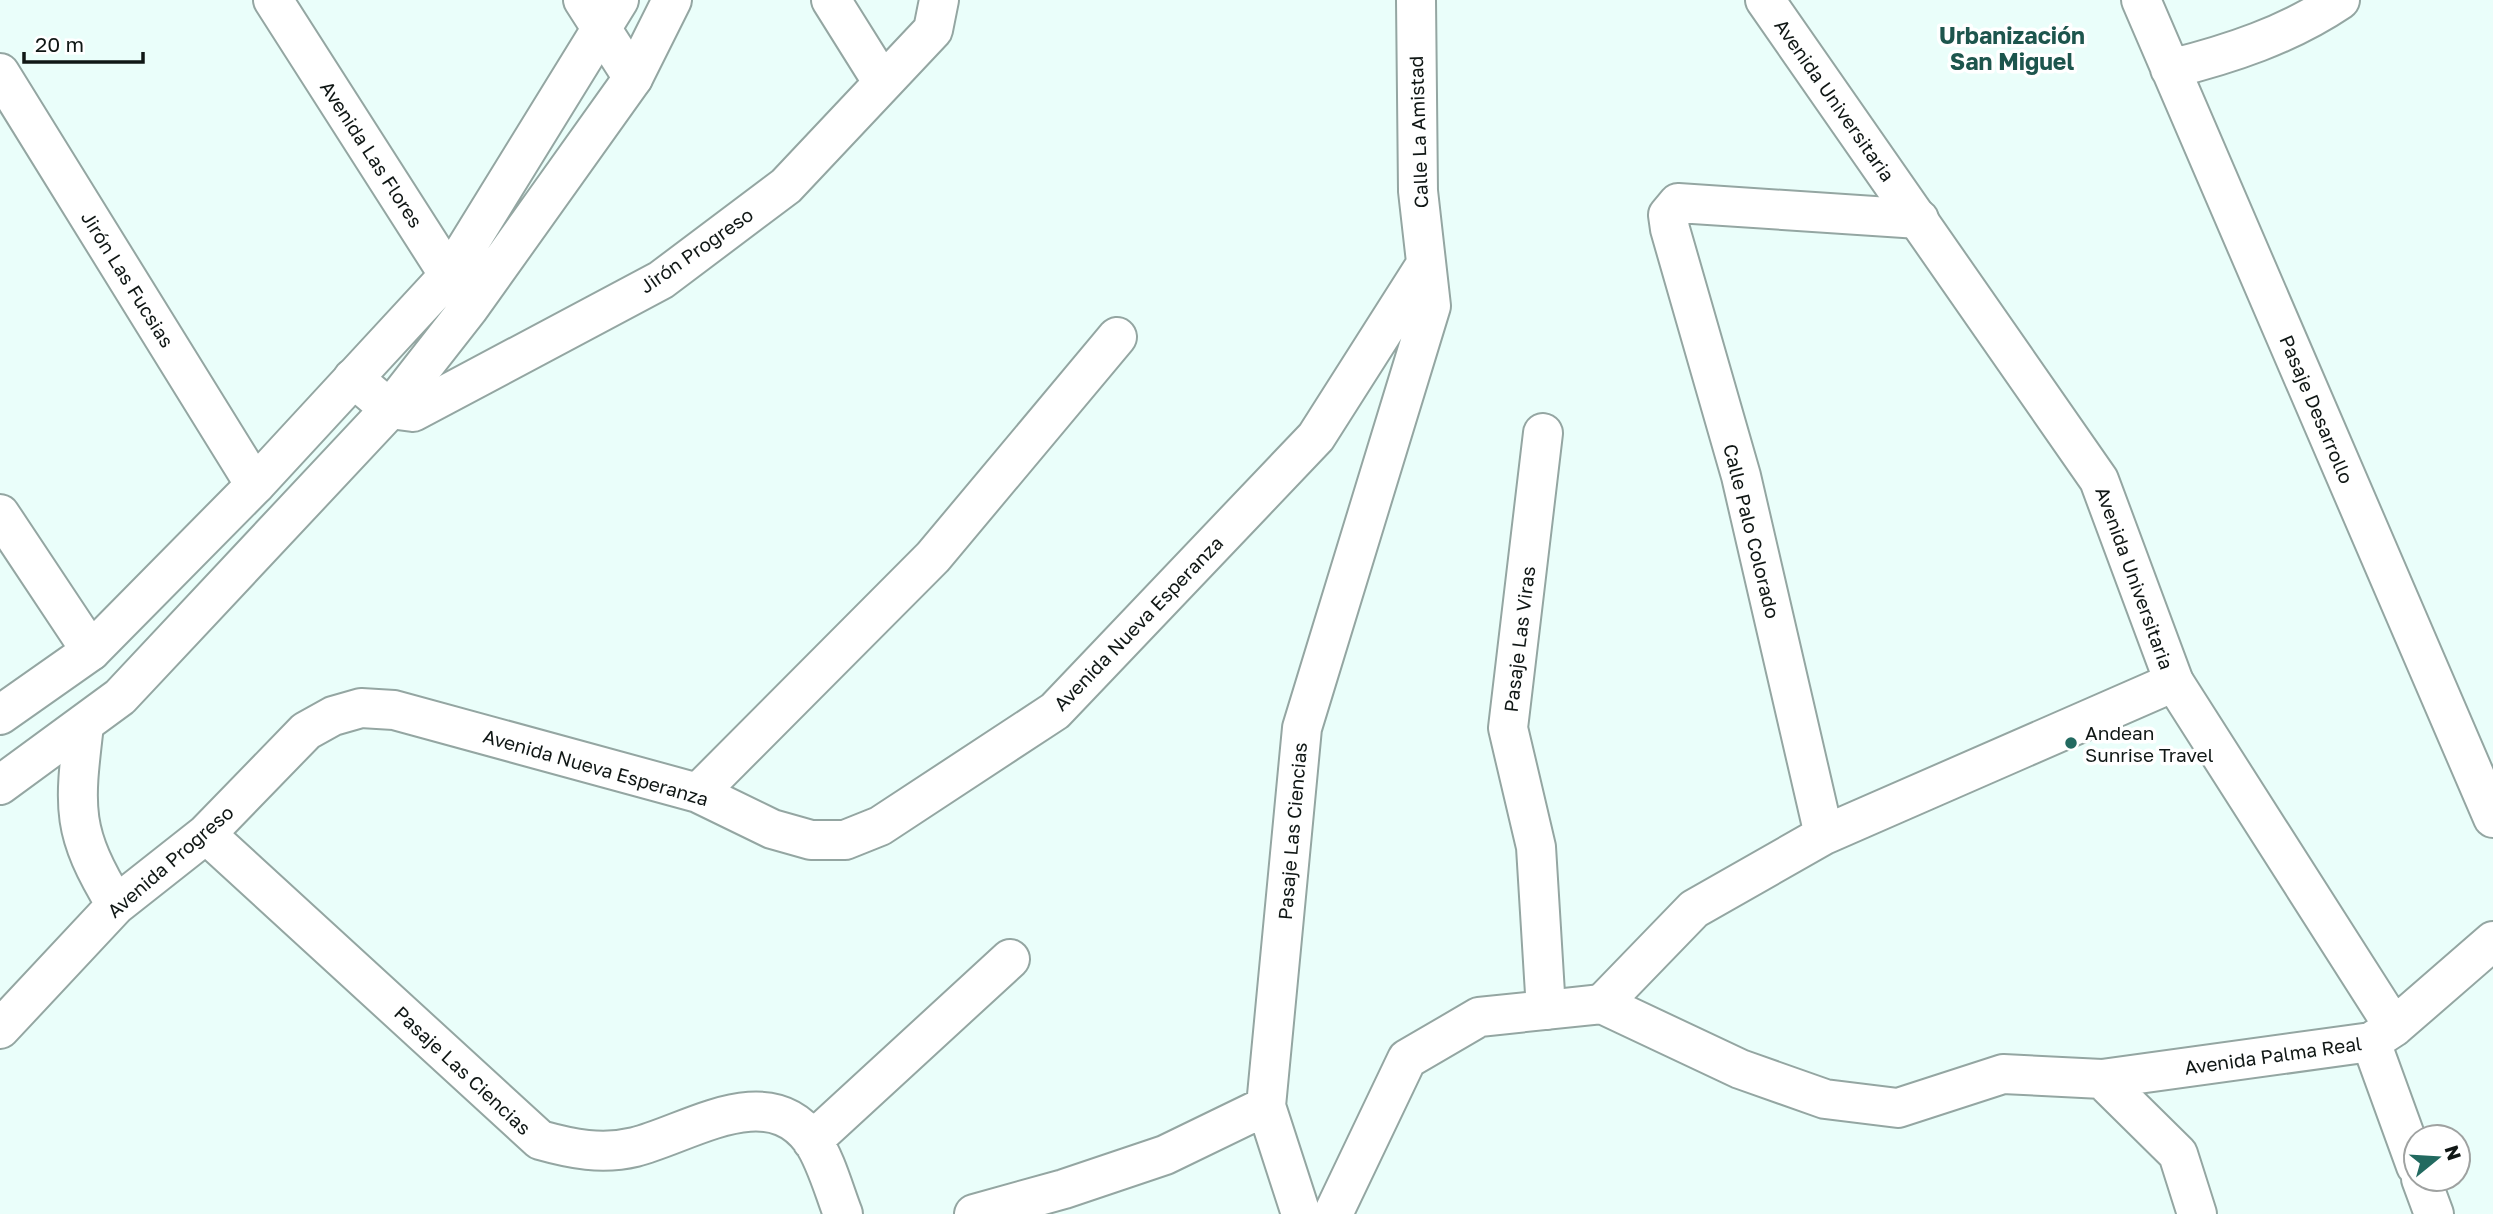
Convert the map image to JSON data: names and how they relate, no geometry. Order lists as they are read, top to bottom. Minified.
{"streets":{"street":["Avenida Universitaria","Calle La Amistad","Avenida Las Flores","Jirón Progreso","Jirón Las Fucsias","Pasaje Desarrollo","Calle Palo Colorado","Avenida Nueva Esperanza","Pasaje Las Viras","Pasaje Las Ciencias","Avenida Progreso","Avenida Palma Real"]},"crossings":[["Avenida Universitaria","Calle Palo Colorado"],["Avenida Universitaria","Avenida Palma Real"],["Calle La Amistad","Avenida Nueva Esperanza"],["Calle La Amistad","Pasaje Las Ciencias"],["Avenida Nueva Esperanza","Pasaje Las Ciencias"],["Avenida Nueva Esperanza","Avenida Progreso"],["Pasaje Las Ciencias","Avenida Progreso"]],"districts":["Urbanización San Miguel"],"places":["Andean Sunrise Travel"],"scale_bar":"20 m","north":"right"}
